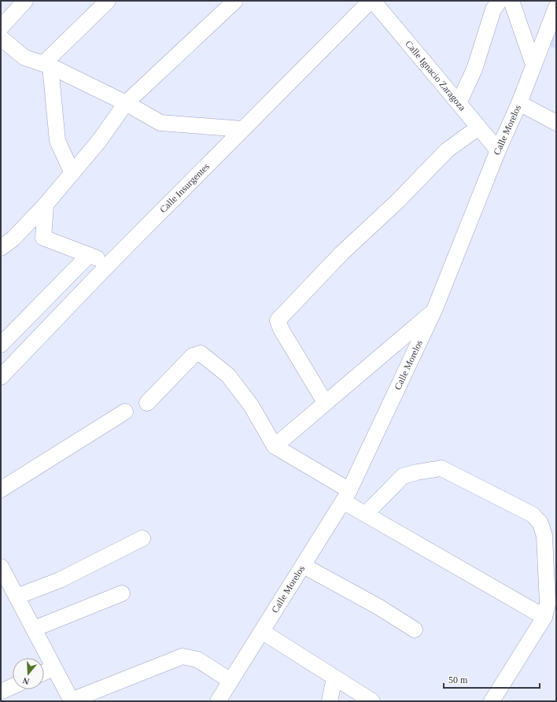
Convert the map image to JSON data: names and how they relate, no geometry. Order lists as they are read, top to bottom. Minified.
{"streets":{"street":["Calle Ignacio Zaragoza","Calle Morelos","Calle Insurgentes"]},"crossings":[["Calle Ignacio Zaragoza","Calle Morelos"],["Calle Ignacio Zaragoza","Calle Insurgentes"]],"scale_bar":"50 m","north":"bottom"}
